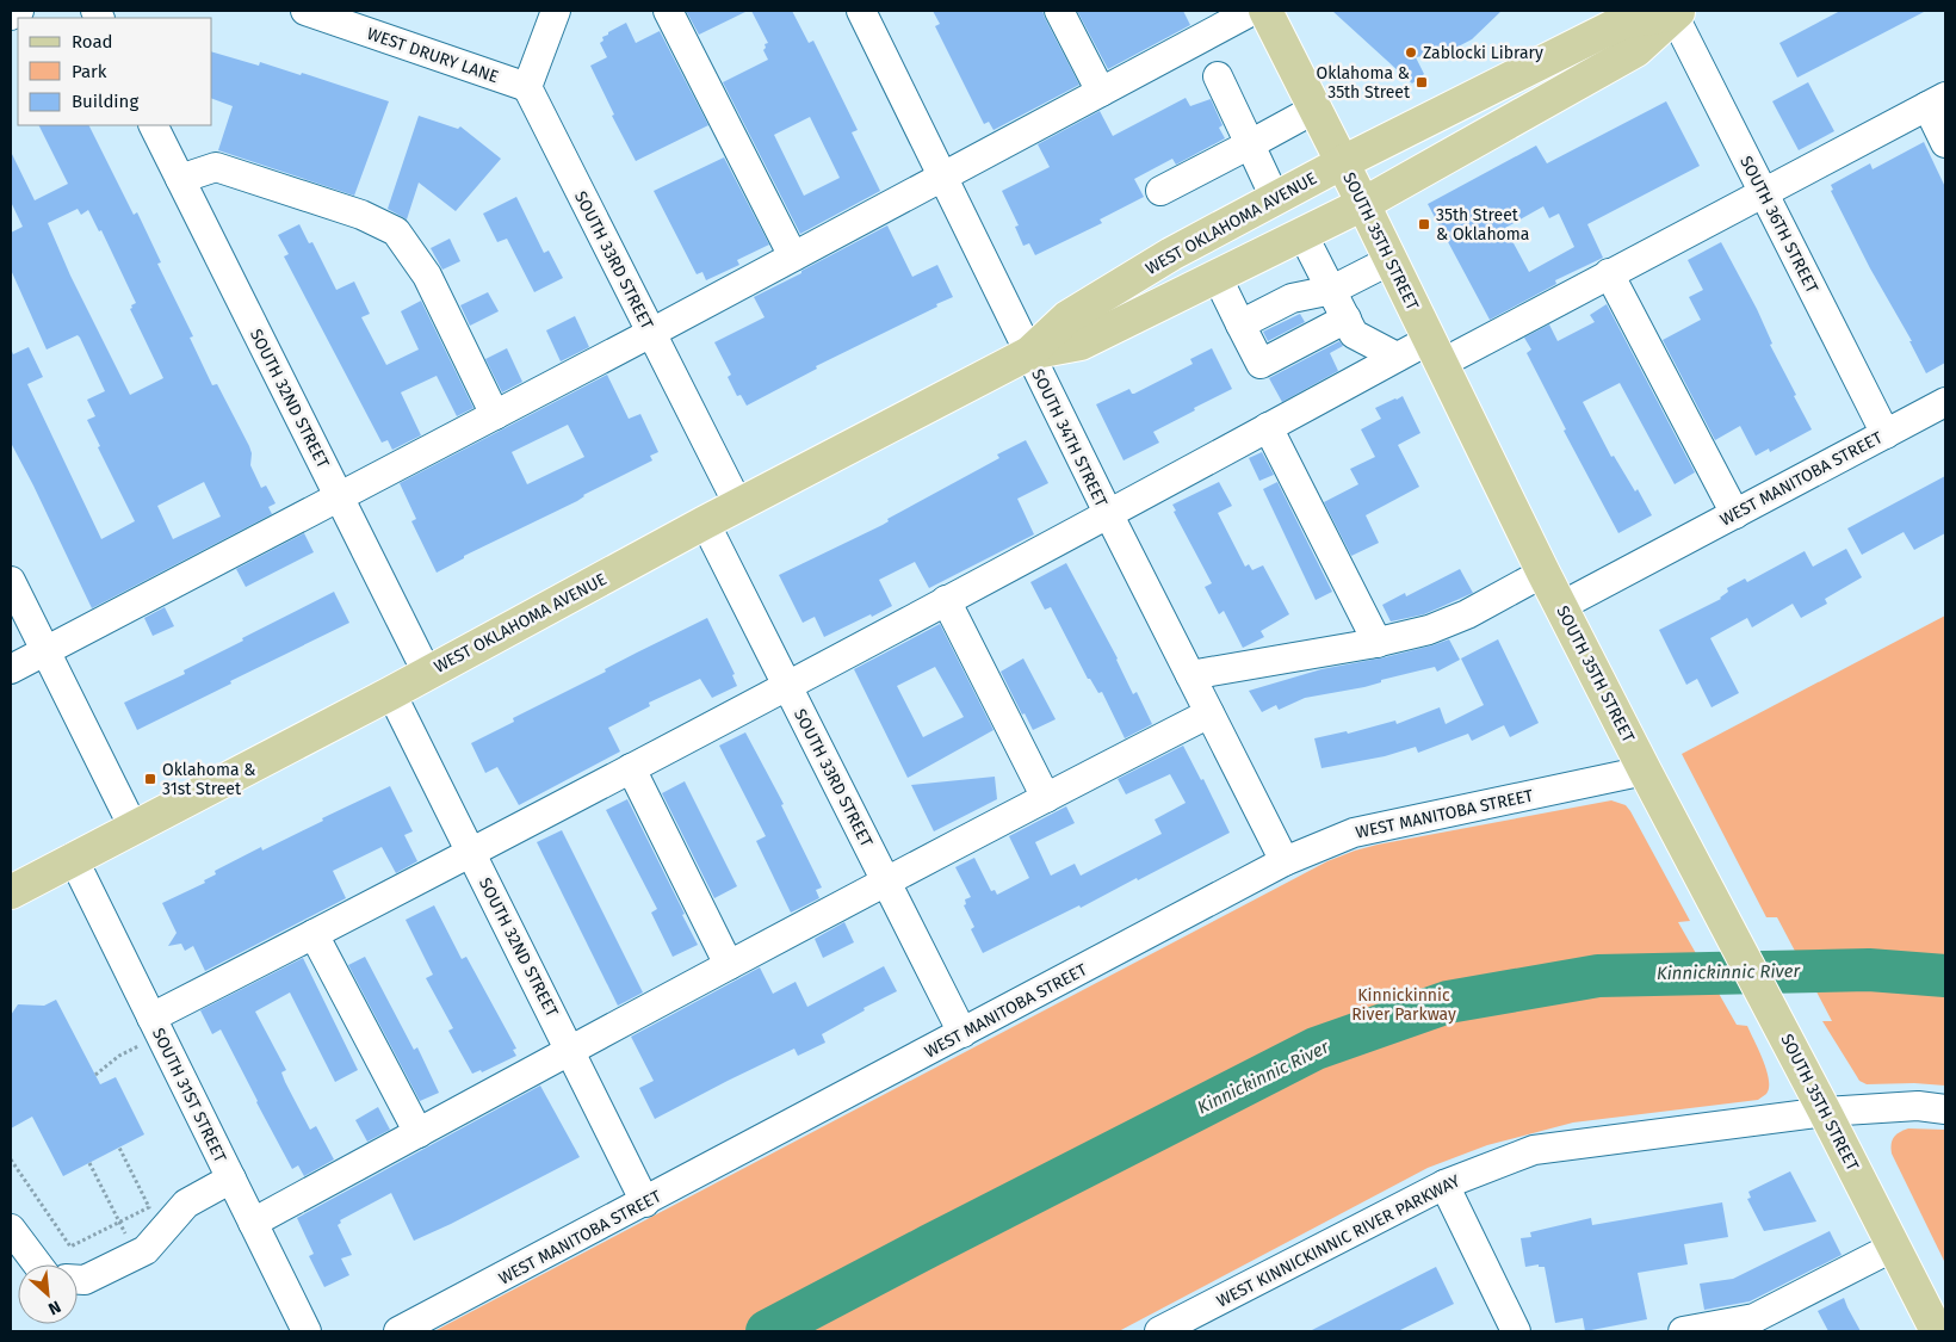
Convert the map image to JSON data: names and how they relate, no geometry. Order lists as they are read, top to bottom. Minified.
{"streets":{"main road":["WEST OKLAHOMA AVENUE","SOUTH 35TH STREET"],"street":["WEST DRURY LANE","SOUTH 36TH STREET","SOUTH 33RD STREET","SOUTH 32ND STREET","SOUTH 34TH STREET","WEST MANITOBA STREET","SOUTH 31ST STREET","WEST KINNICKINNIC RIVER PARKWAY"]},"crossings":[["WEST DRURY LANE","SOUTH 33RD STREET"],["WEST OKLAHOMA AVENUE","SOUTH 36TH STREET"],["WEST OKLAHOMA AVENUE","SOUTH 35TH STREET"],["WEST OKLAHOMA AVENUE","SOUTH 33RD STREET"],["WEST OKLAHOMA AVENUE","SOUTH 32ND STREET"],["WEST OKLAHOMA AVENUE","SOUTH 34TH STREET"],["WEST OKLAHOMA AVENUE","SOUTH 31ST STREET"],["SOUTH 36TH STREET","WEST MANITOBA STREET"],["SOUTH 35TH STREET","WEST MANITOBA STREET"],["SOUTH 35TH STREET","WEST KINNICKINNIC RIVER PARKWAY"],["SOUTH 33RD STREET","WEST MANITOBA STREET"],["SOUTH 32ND STREET","WEST MANITOBA STREET"],["SOUTH 34TH STREET","WEST MANITOBA STREET"]],"water":["Kinnickinnic River"],"parks":["Kinnickinnic River Parkway"],"places":{"other":["Zablocki Library"],"transit":["Oklahoma & 35th Street","35th Street & Oklahoma","Oklahoma & 31st Street"]},"legend":["Road","Park","Building"],"north":"bottom right"}
